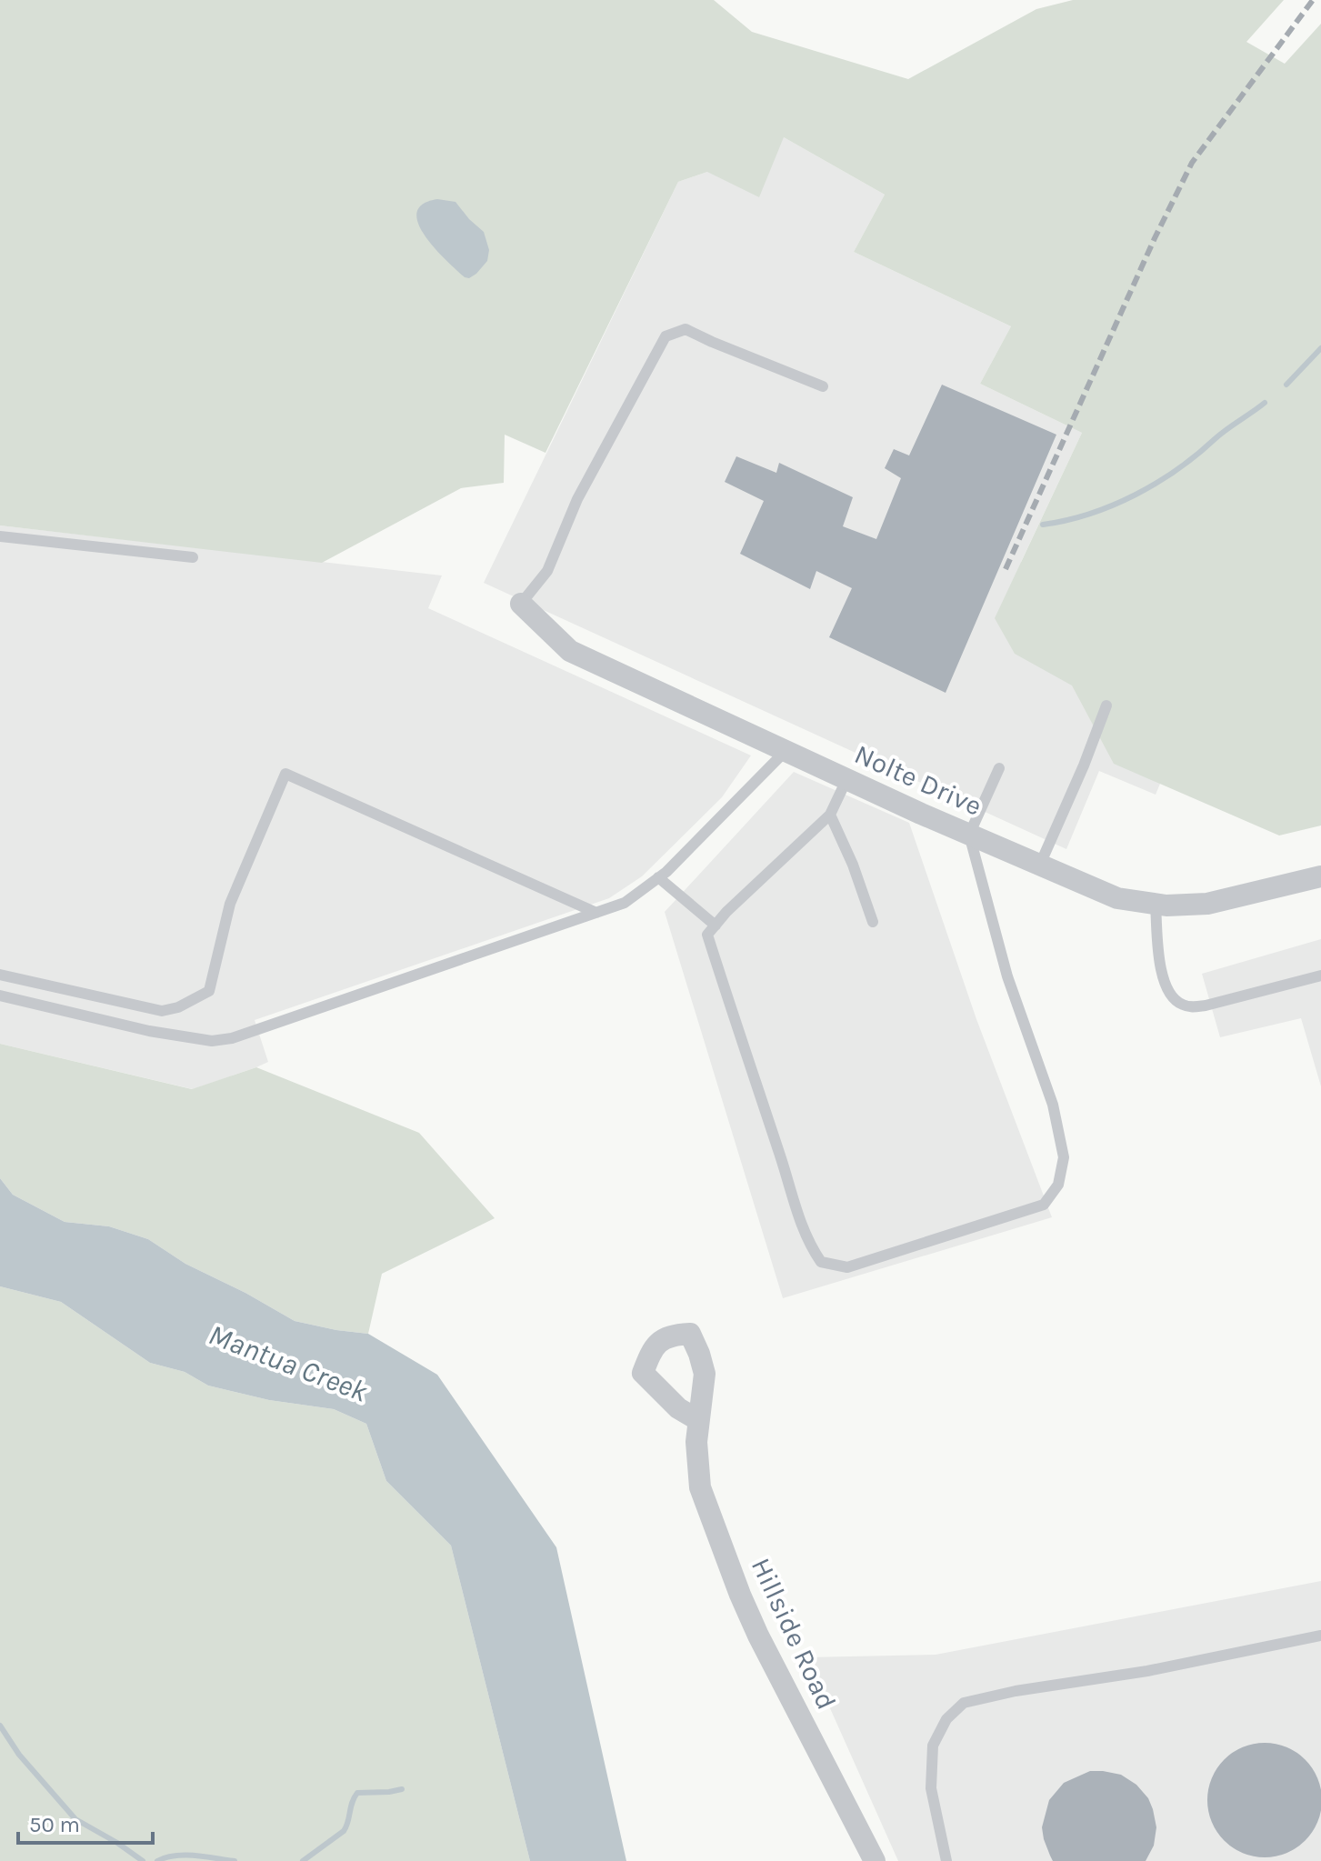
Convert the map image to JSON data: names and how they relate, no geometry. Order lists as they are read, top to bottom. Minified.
{"streets":{"street":["Nolte Drive","Hillside Road"]},"water":["Mantua Creek"],"scale_bar":"50 m"}
